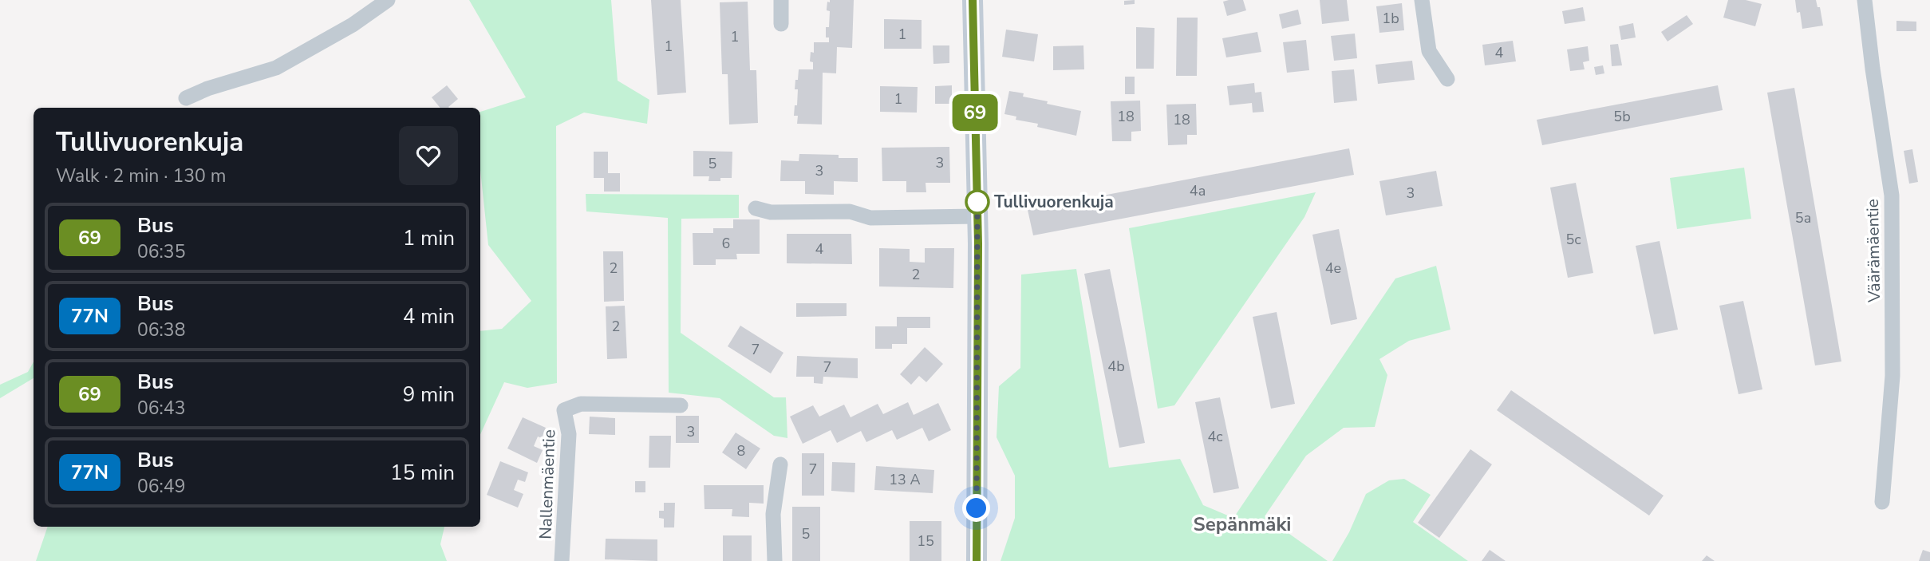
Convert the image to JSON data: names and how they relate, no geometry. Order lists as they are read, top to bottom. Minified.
{"streets":{"street":["Väärämäentie","Nallenmäentie"]},"districts":["Sepänmäki"],"places":["Tullivuorenkuja"],"lines":["bus line 69"],"house_numbers":["1b","1","1","1","4","1","18","5b","18","3","5","3","4a","3","5a","5c","6","4","2","4e","2","2","7","4b","7","3","4c","8","7","13 A","5","15"],"page":{"on_map":"69","heading":["Tullivuorenkuja","Walk · 2 min · 130 m"],"list":[{"mark":"69","name":"Bus","note":"06:35","value":"1 min"},{"mark":"77N","name":"Bus","note":"06:38","value":"4 min"},{"mark":"69","name":"Bus","note":"06:43","value":"9 min"},{"mark":"77N","name":"Bus","note":"06:49","value":"15 min"}]}}
